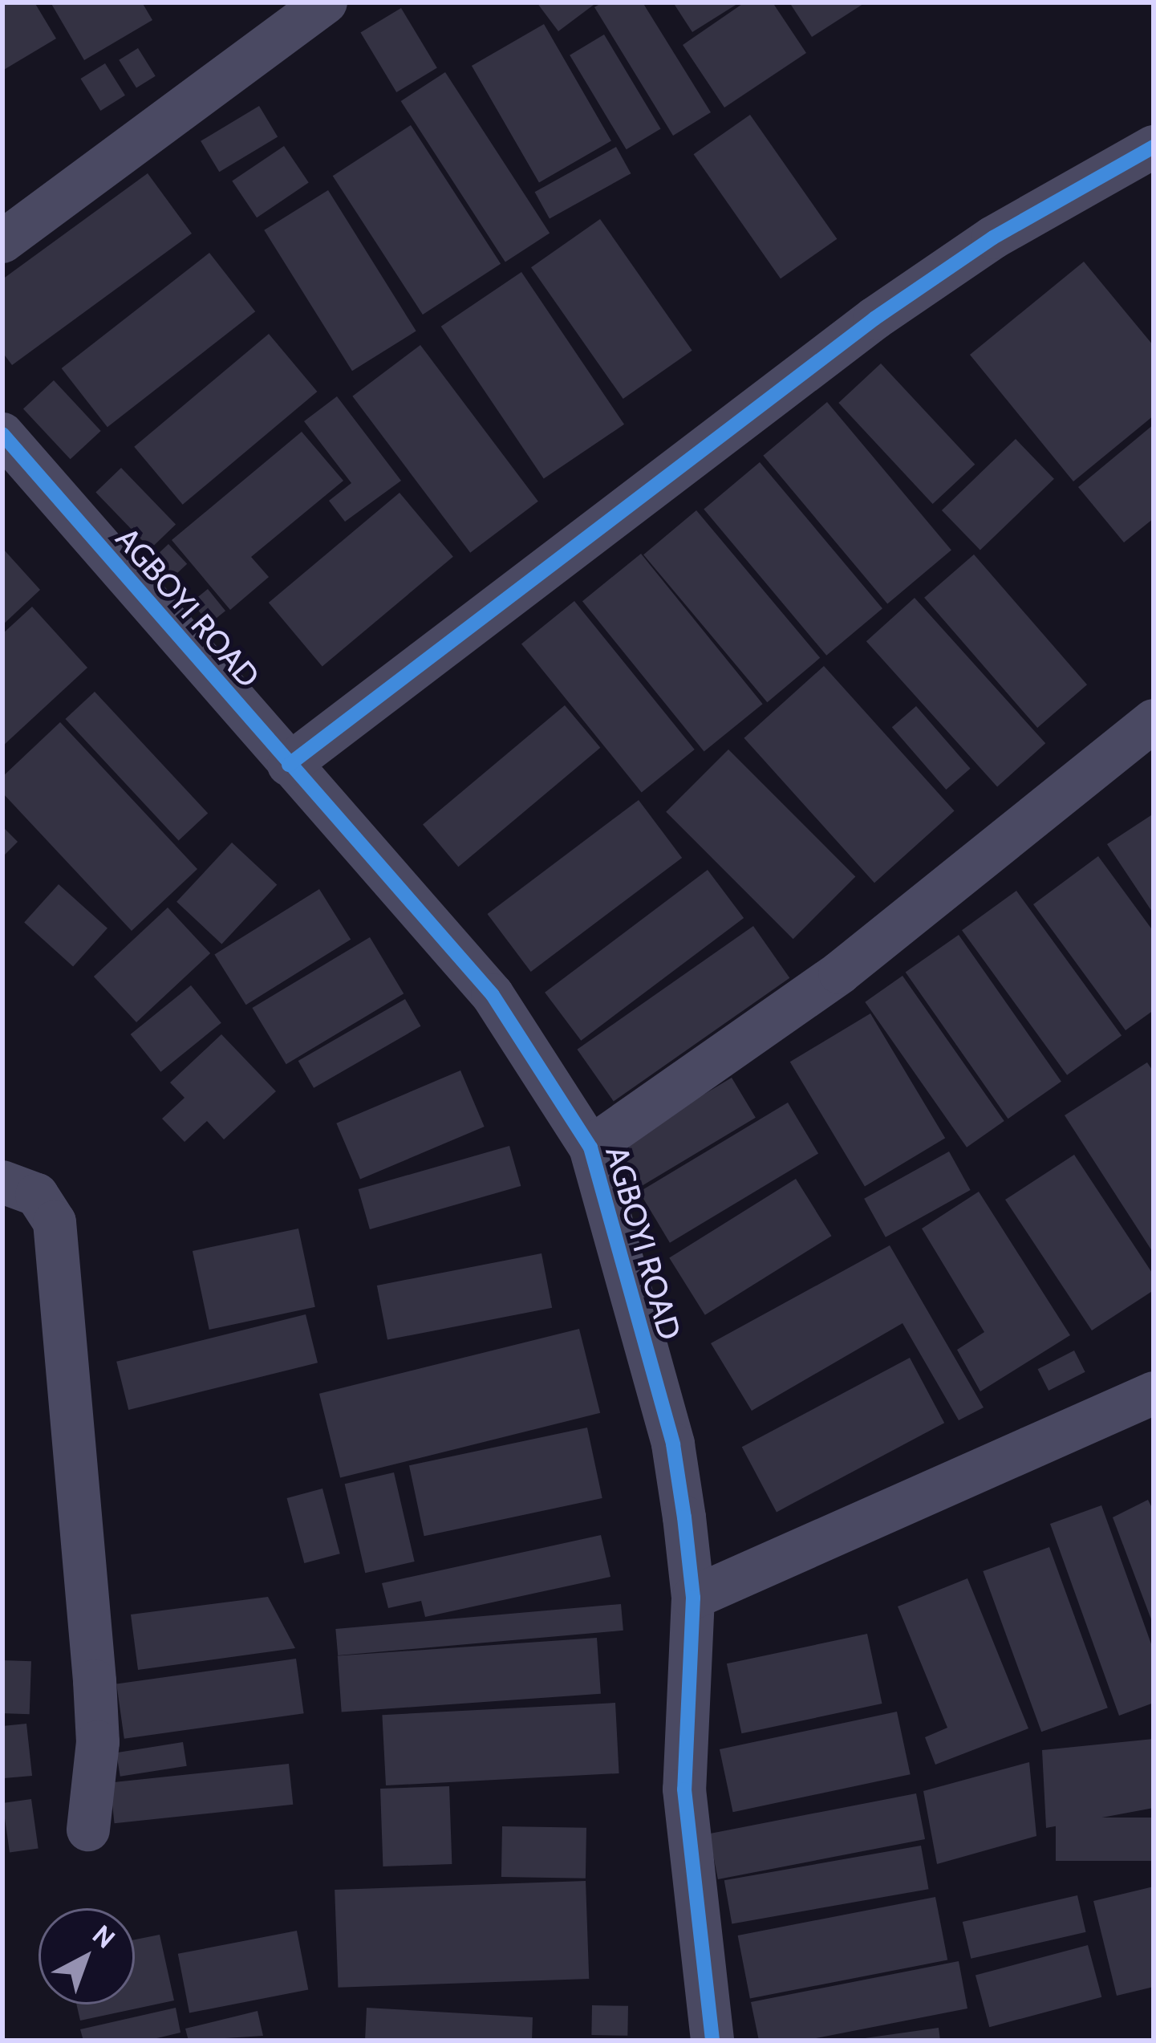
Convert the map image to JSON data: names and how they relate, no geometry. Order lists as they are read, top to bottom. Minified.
{"streets":{"street":["AGBOYI ROAD"]},"north":"top right"}
